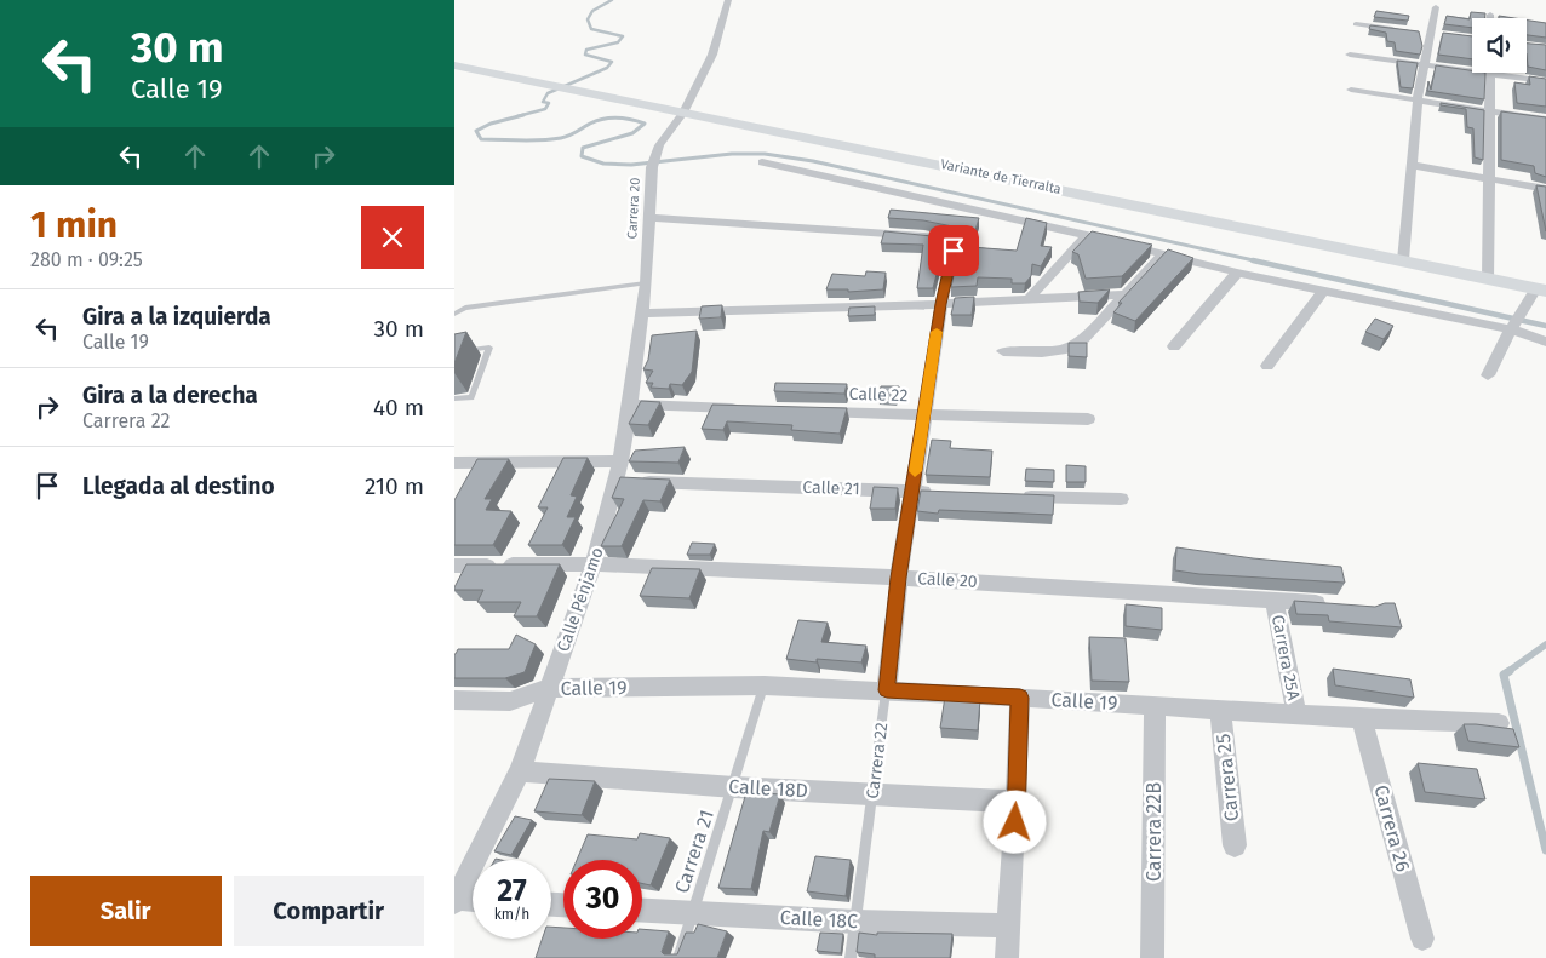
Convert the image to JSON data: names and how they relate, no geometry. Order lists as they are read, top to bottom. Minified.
{"streets":{"main road":["Variante de Tierralta"],"street":["Carrera 20","Calle 22","Calle 21","Calle 20","Calle Pénjamo","Carrera 25A","Calle 19","Carrera 22","Carrera 25","Calle 18D","Carrera 26","Carrera 22B","Calle 18C"],"lane":["Carrera 21"]},"crossings":[["Variante de Tierralta","Carrera 20"],["Carrera 20","Calle Pénjamo"],["Carrera 20","Carrera 22"],["Calle 22","Carrera 22"],["Calle 21","Calle Pénjamo"],["Calle 21","Carrera 22"],["Calle 20","Calle Pénjamo"],["Calle 20","Carrera 25A"],["Calle 20","Carrera 22"],["Calle Pénjamo","Calle 19"],["Calle Pénjamo","Calle 18D"],["Carrera 25A","Calle 19"],["Calle 19","Carrera 22"],["Calle 19","Carrera 25"],["Calle 19","Carrera 26"],["Calle 19","Carrera 22B"],["Calle 19","Carrera 21"],["Carrera 22","Calle 18D"],["Carrera 22","Calle 18C"],["Calle 18D","Carrera 21"],["Carrera 21","Calle 18C"]],"page":{"turn":["30 m","Calle 19"],"heading":["1 min","280 m · 09:25"],"list":[{"name":"Gira a la izquierda","note":"Calle 19","value":"30 m"},{"name":"Gira a la derecha","note":"Carrera 22","value":"40 m"},{"name":"Llegada al destino","value":"210 m"}],"speed":"27 km/h","limit":"30","buttons":["Salir","Compartir"]}}
